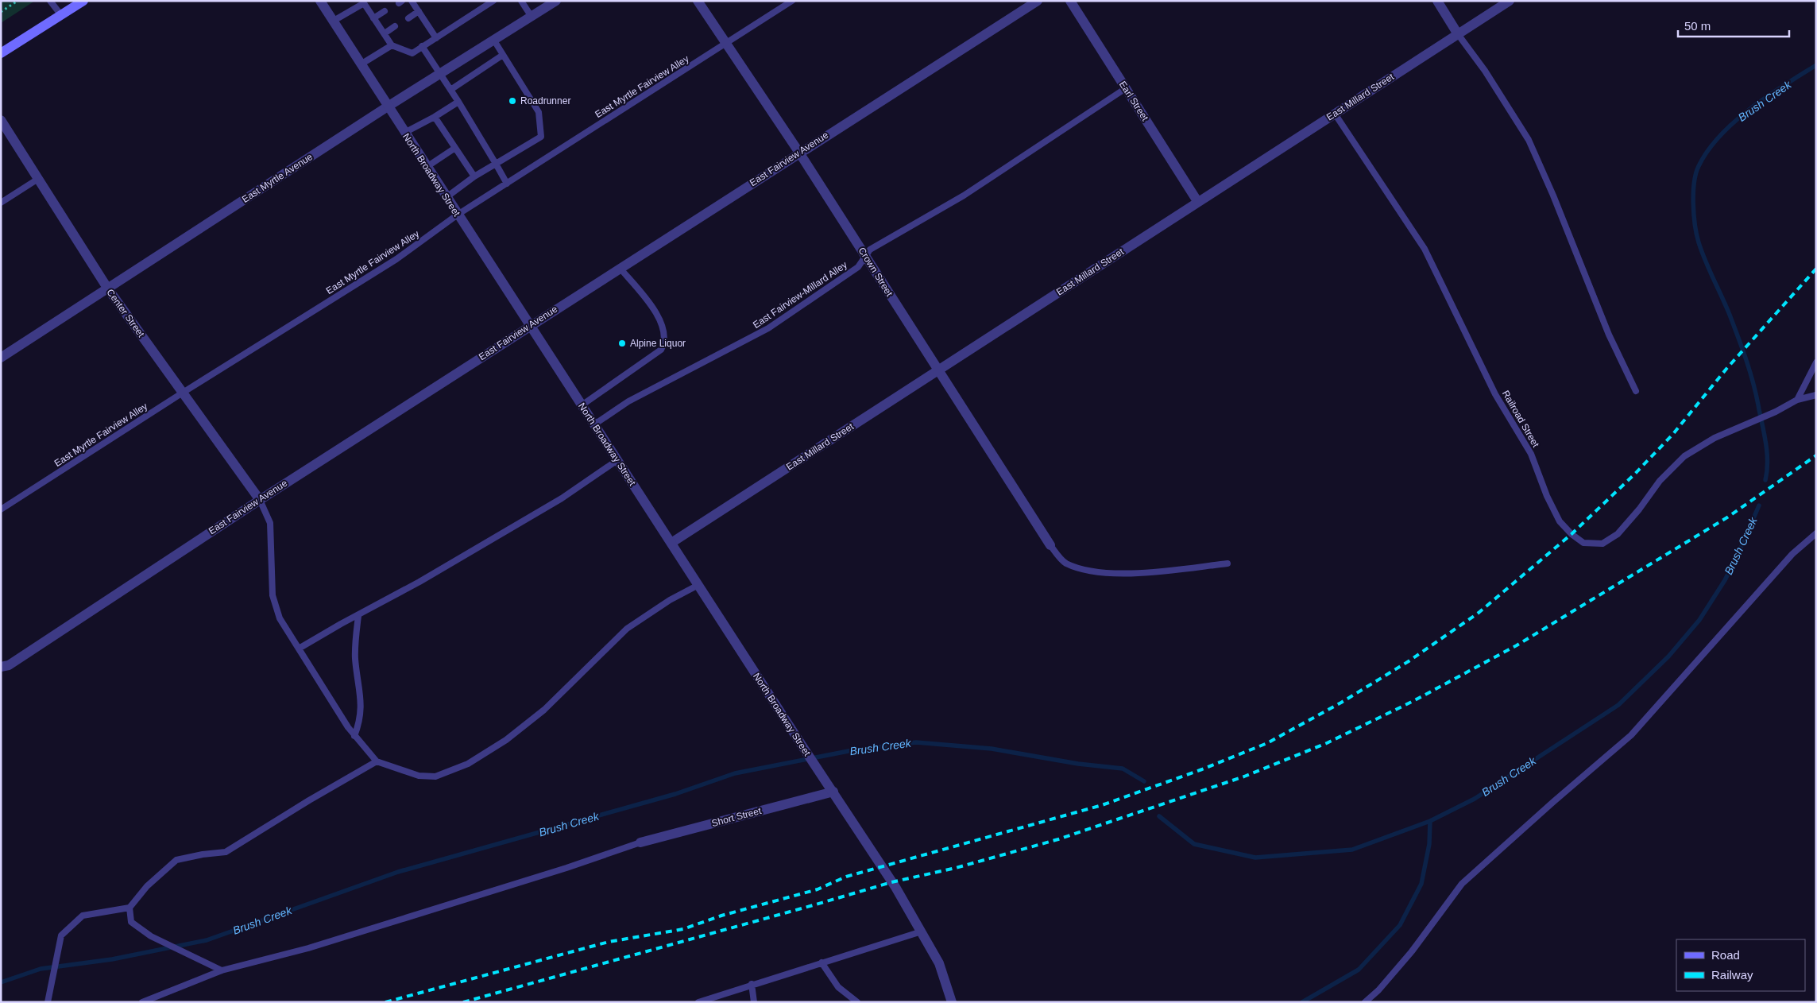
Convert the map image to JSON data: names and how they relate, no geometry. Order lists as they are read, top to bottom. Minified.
{"streets":{"street":["East Millard Street","Earl Street","East Fairview Avenue","North Broadway Street","East Myrtle Avenue","Crown Street","Center Street","Short Street"],"lane":["East Myrtle Fairview Alley","East Fairview-Millard Alley","Railroad Street"]},"crossings":[["East Myrtle Fairview Alley","North Broadway Street"],["East Myrtle Fairview Alley","Crown Street"],["East Myrtle Fairview Alley","Center Street"],["East Millard Street","Earl Street"],["East Millard Street","North Broadway Street"],["East Millard Street","Crown Street"],["East Millard Street","Railroad Street"],["Earl Street","East Fairview-Millard Alley"],["East Fairview Avenue","North Broadway Street"],["East Fairview Avenue","Crown Street"],["East Fairview Avenue","Center Street"],["North Broadway Street","East Myrtle Avenue"],["North Broadway Street","East Fairview-Millard Alley"],["North Broadway Street","Short Street"],["East Myrtle Avenue","Center Street"],["Crown Street","East Fairview-Millard Alley"]],"water":["Brush Creek"],"places":["Roadrunner","Alpine Liquor"],"legend":["Road","Railway"],"scale_bar":"50 m"}
